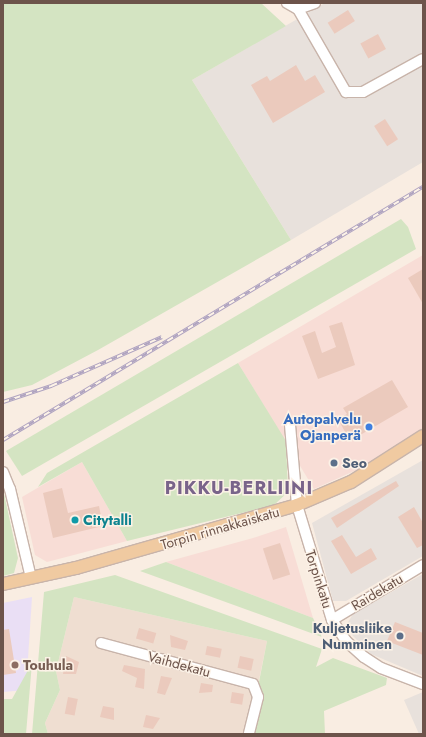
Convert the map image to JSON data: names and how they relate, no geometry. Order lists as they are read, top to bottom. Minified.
{"streets":{"main road":["Torpin rinnakkaiskatu"],"street":["Torpinkatu","Raidekatu","Vaihdekatu"]},"crossings":[["Torpin rinnakkaiskatu","Torpinkatu"],["Torpinkatu","Raidekatu"]],"districts":["PIKKU-BERLIINI"],"places":["Autopalvelu Ojanperä","Seo","Citytalli","Kuljetusliike Numminen","Touhula"]}
